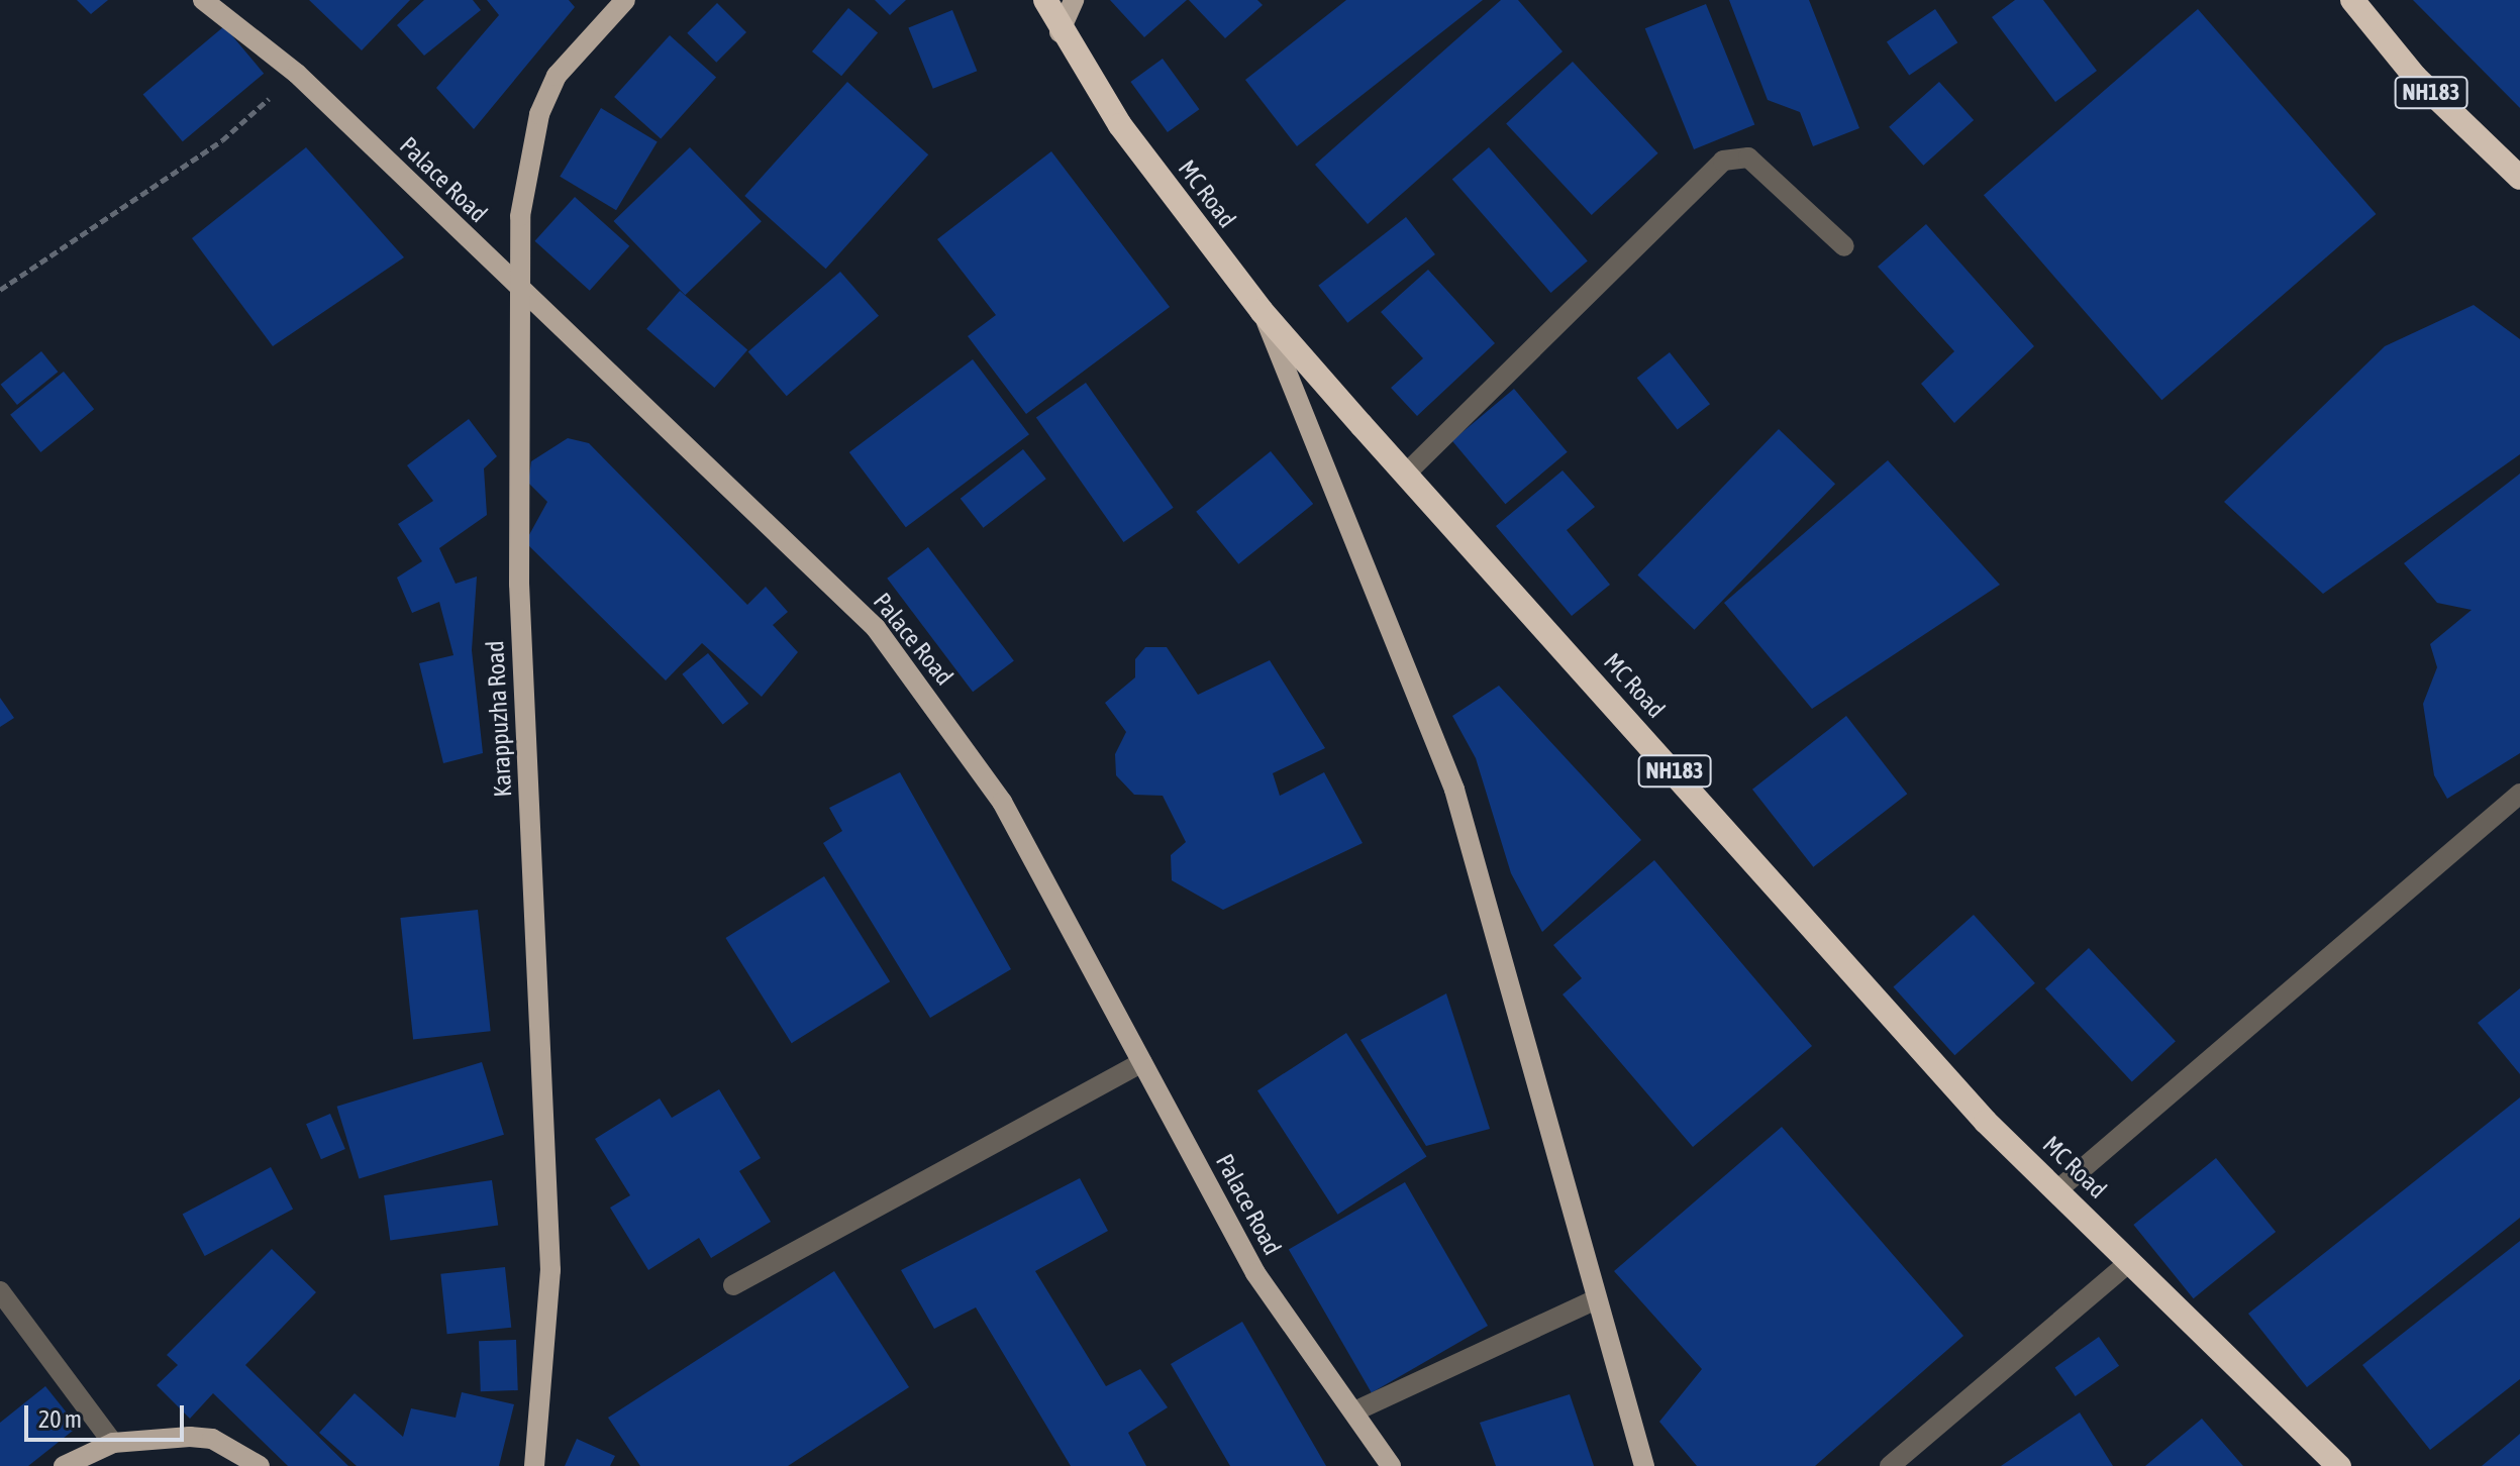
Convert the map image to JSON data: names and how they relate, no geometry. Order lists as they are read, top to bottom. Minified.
{"streets":{"highway":["NH183","MC Road"],"main road":["Palace Road","Karappuzha Road"]},"crossings":[["Palace Road","Karappuzha Road"]],"scale_bar":"20 m"}
